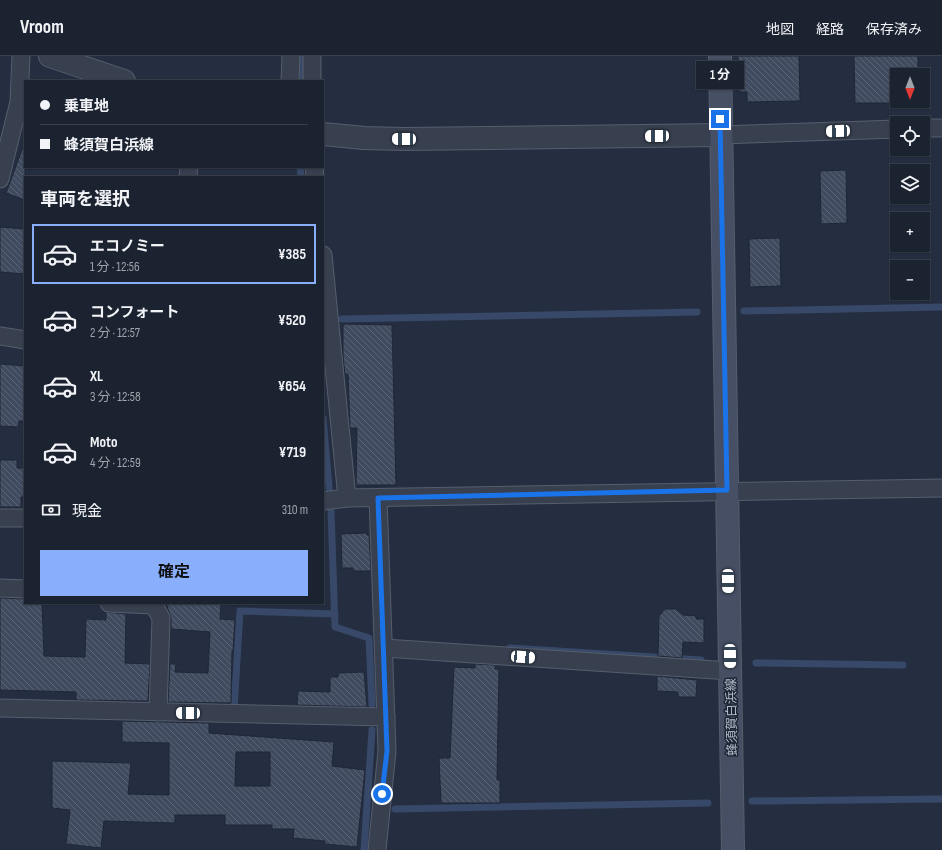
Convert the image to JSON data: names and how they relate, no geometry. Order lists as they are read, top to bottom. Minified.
{"streets":{"main road":["蜂須賀白浜線"]},"north":"bottom","page":{"header":"Vroom","nav":["地図","経路","保存済み"],"bubble":"1 分","map_buttons":["+","−"],"banner":["乗車地","蜂須賀白浜線"],"heading":"車両を選択","list":[{"name":"エコノミー","note":"1 分 · 12:56","value":"¥385"},{"name":"コンフォート","note":"2 分 · 12:57","value":"¥520"},{"name":"XL","note":"3 分 · 12:58","value":"¥654"},{"name":"Moto","note":"4 分 · 12:59","value":"¥719"}],"pay":["現金","310 m"],"buttons":"確定"}}
